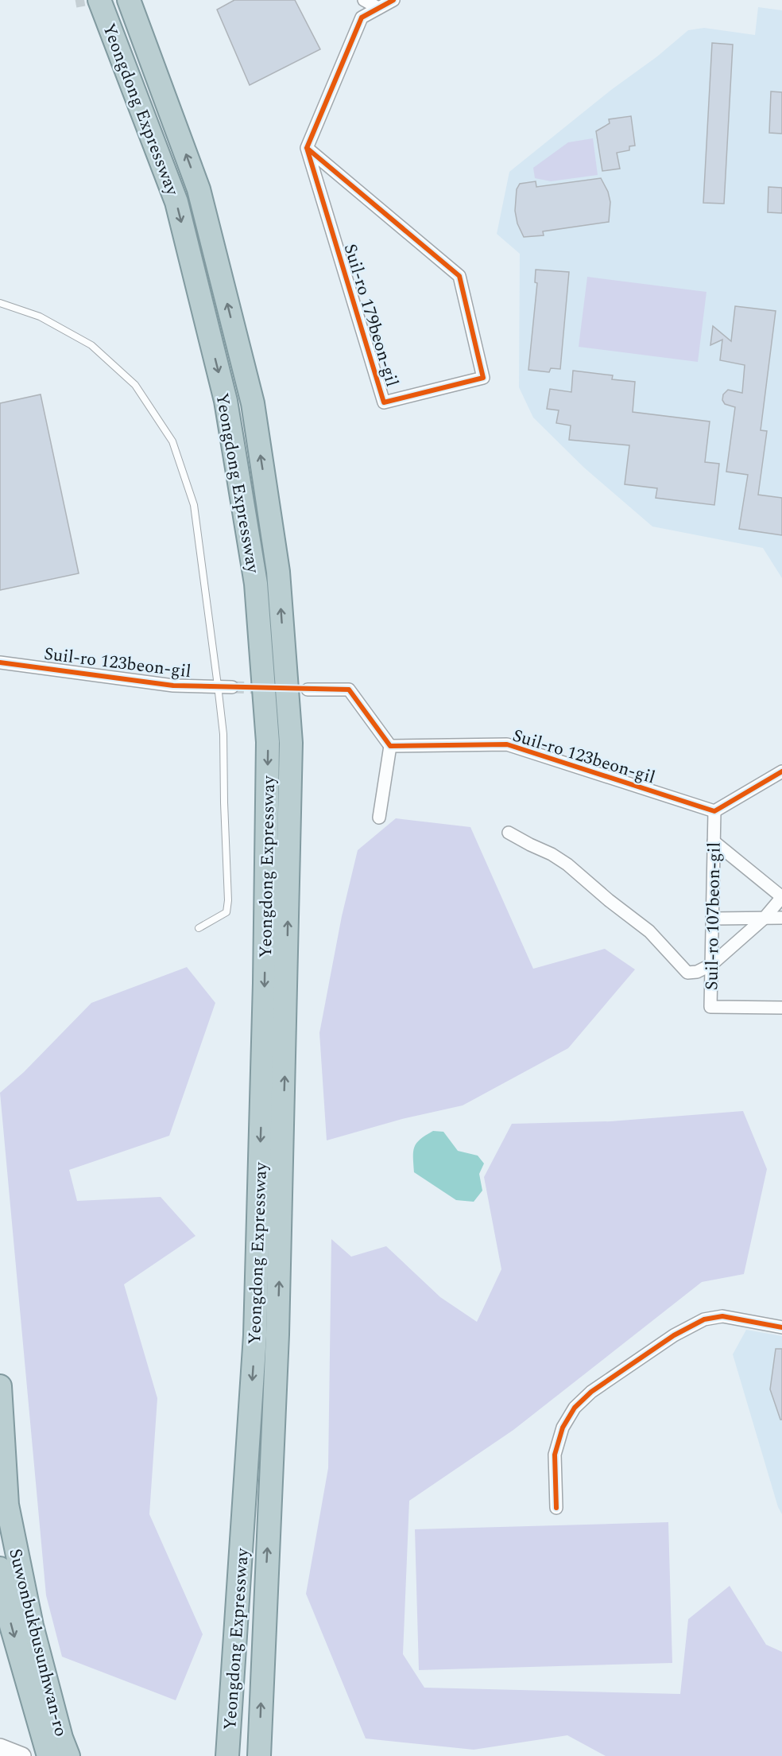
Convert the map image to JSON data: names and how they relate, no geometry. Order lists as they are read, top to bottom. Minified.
{"streets":{"highway":["Yeongdong Expressway","Suwonbukbusunhwan-ro"],"street":["Suil-ro 179beon-gil","Suil-ro 123beon-gil","Suil-ro 107beon-gil"]},"crossings":[["Suil-ro 123beon-gil","Suil-ro 107beon-gil"]]}
